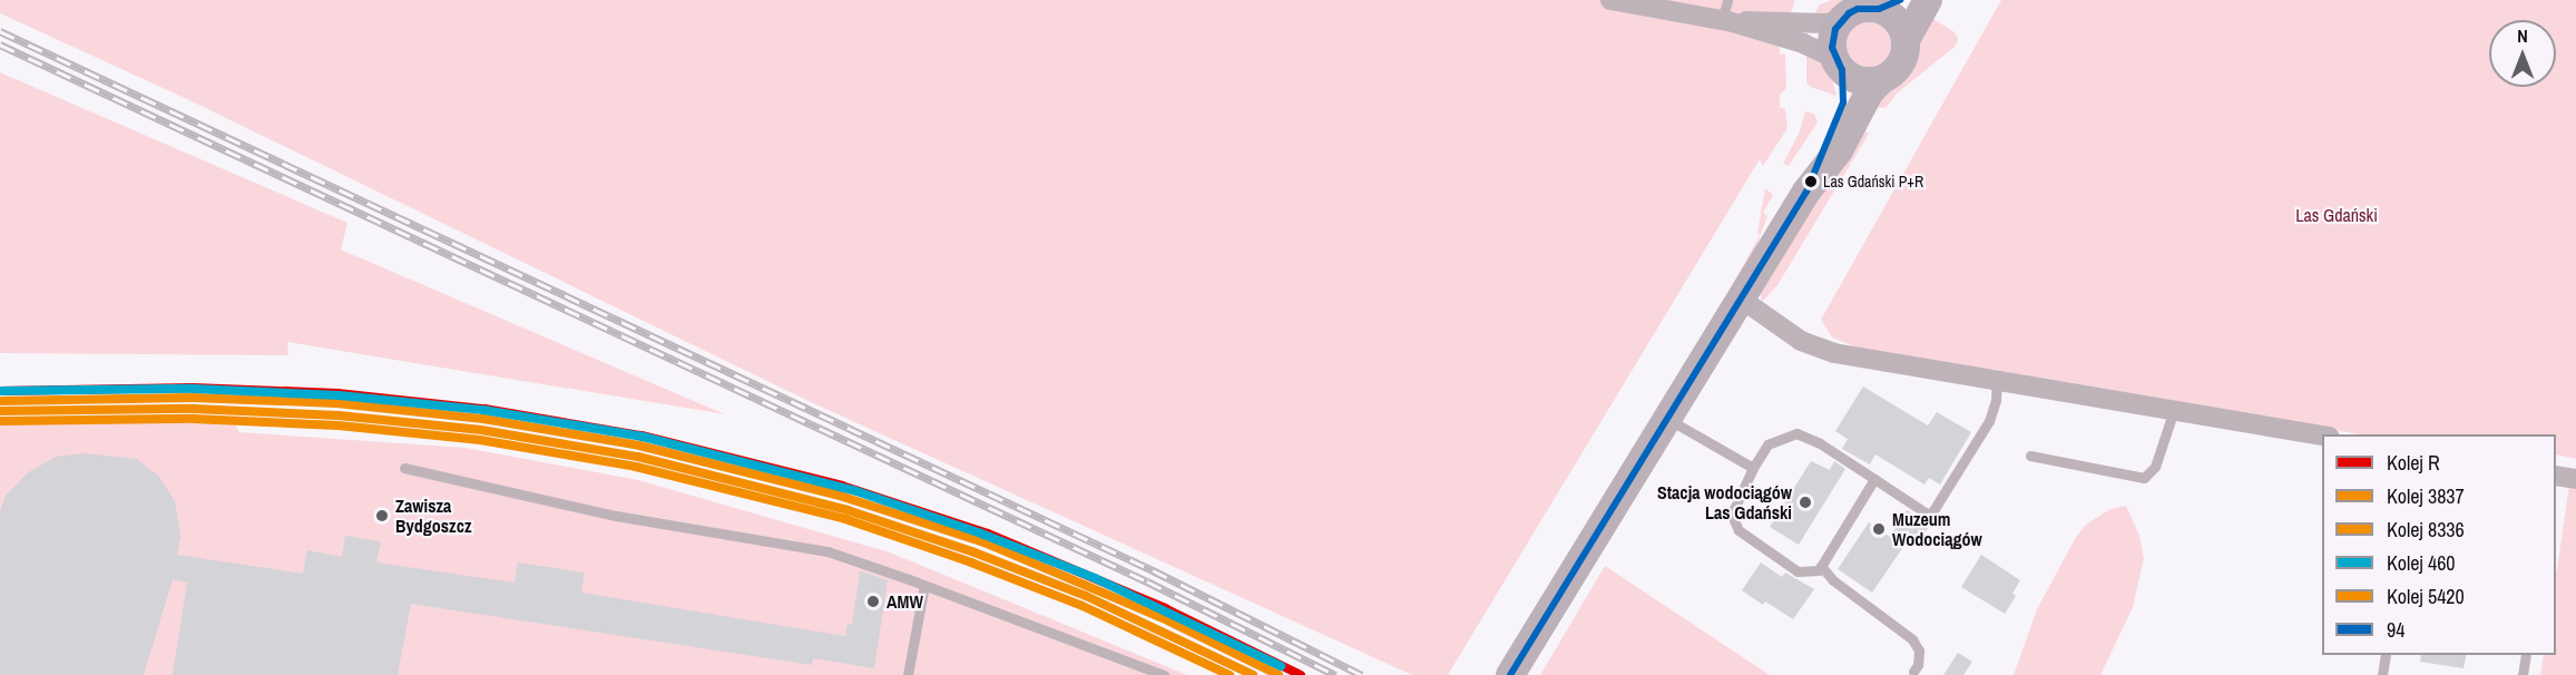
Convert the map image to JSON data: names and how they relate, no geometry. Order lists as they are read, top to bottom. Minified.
{"parks":["Las Gdański"],"places":["Las Gdański P+R","Stacja wodociągów Las Gdański","Zawisza Bydgoszcz","Muzeum Wodociągów","AMW"],"lines":["transit line 94","rail line R","rail line 460","rail line 3837","rail line 8336","rail line 5420"],"legend":["Kolej R","Kolej 3837","Kolej 8336","Kolej 460","Kolej 5420","94"],"north":"top"}
